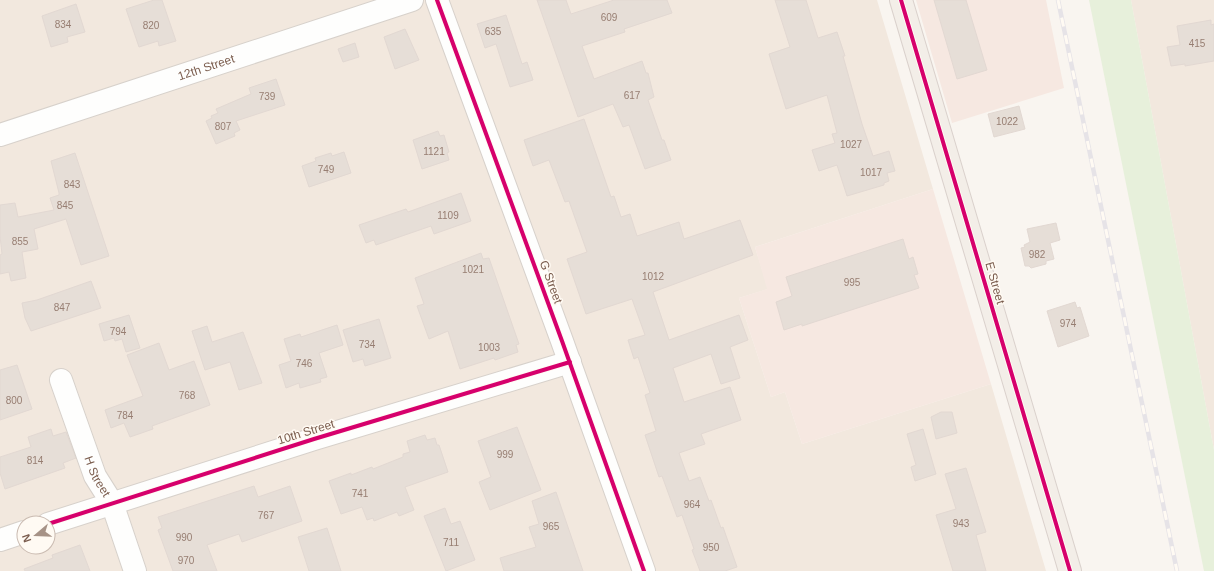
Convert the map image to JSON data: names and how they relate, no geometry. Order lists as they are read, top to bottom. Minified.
{"streets":{"main road":["E Street"],"street":["12th Street","G Street","10th Street","H Street"]},"crossings":[["G Street","10th Street"],["10th Street","H Street"]],"house_numbers":["609","834","820","635","415","617","739","1022","807","1027","1121","749","1017","843","845","1109","855","982","1021","1012","995","847","974","794","734","1003","746","768","800","784","999","814","741","964","767","943","965","990","711","950","970"],"north":"left"}
